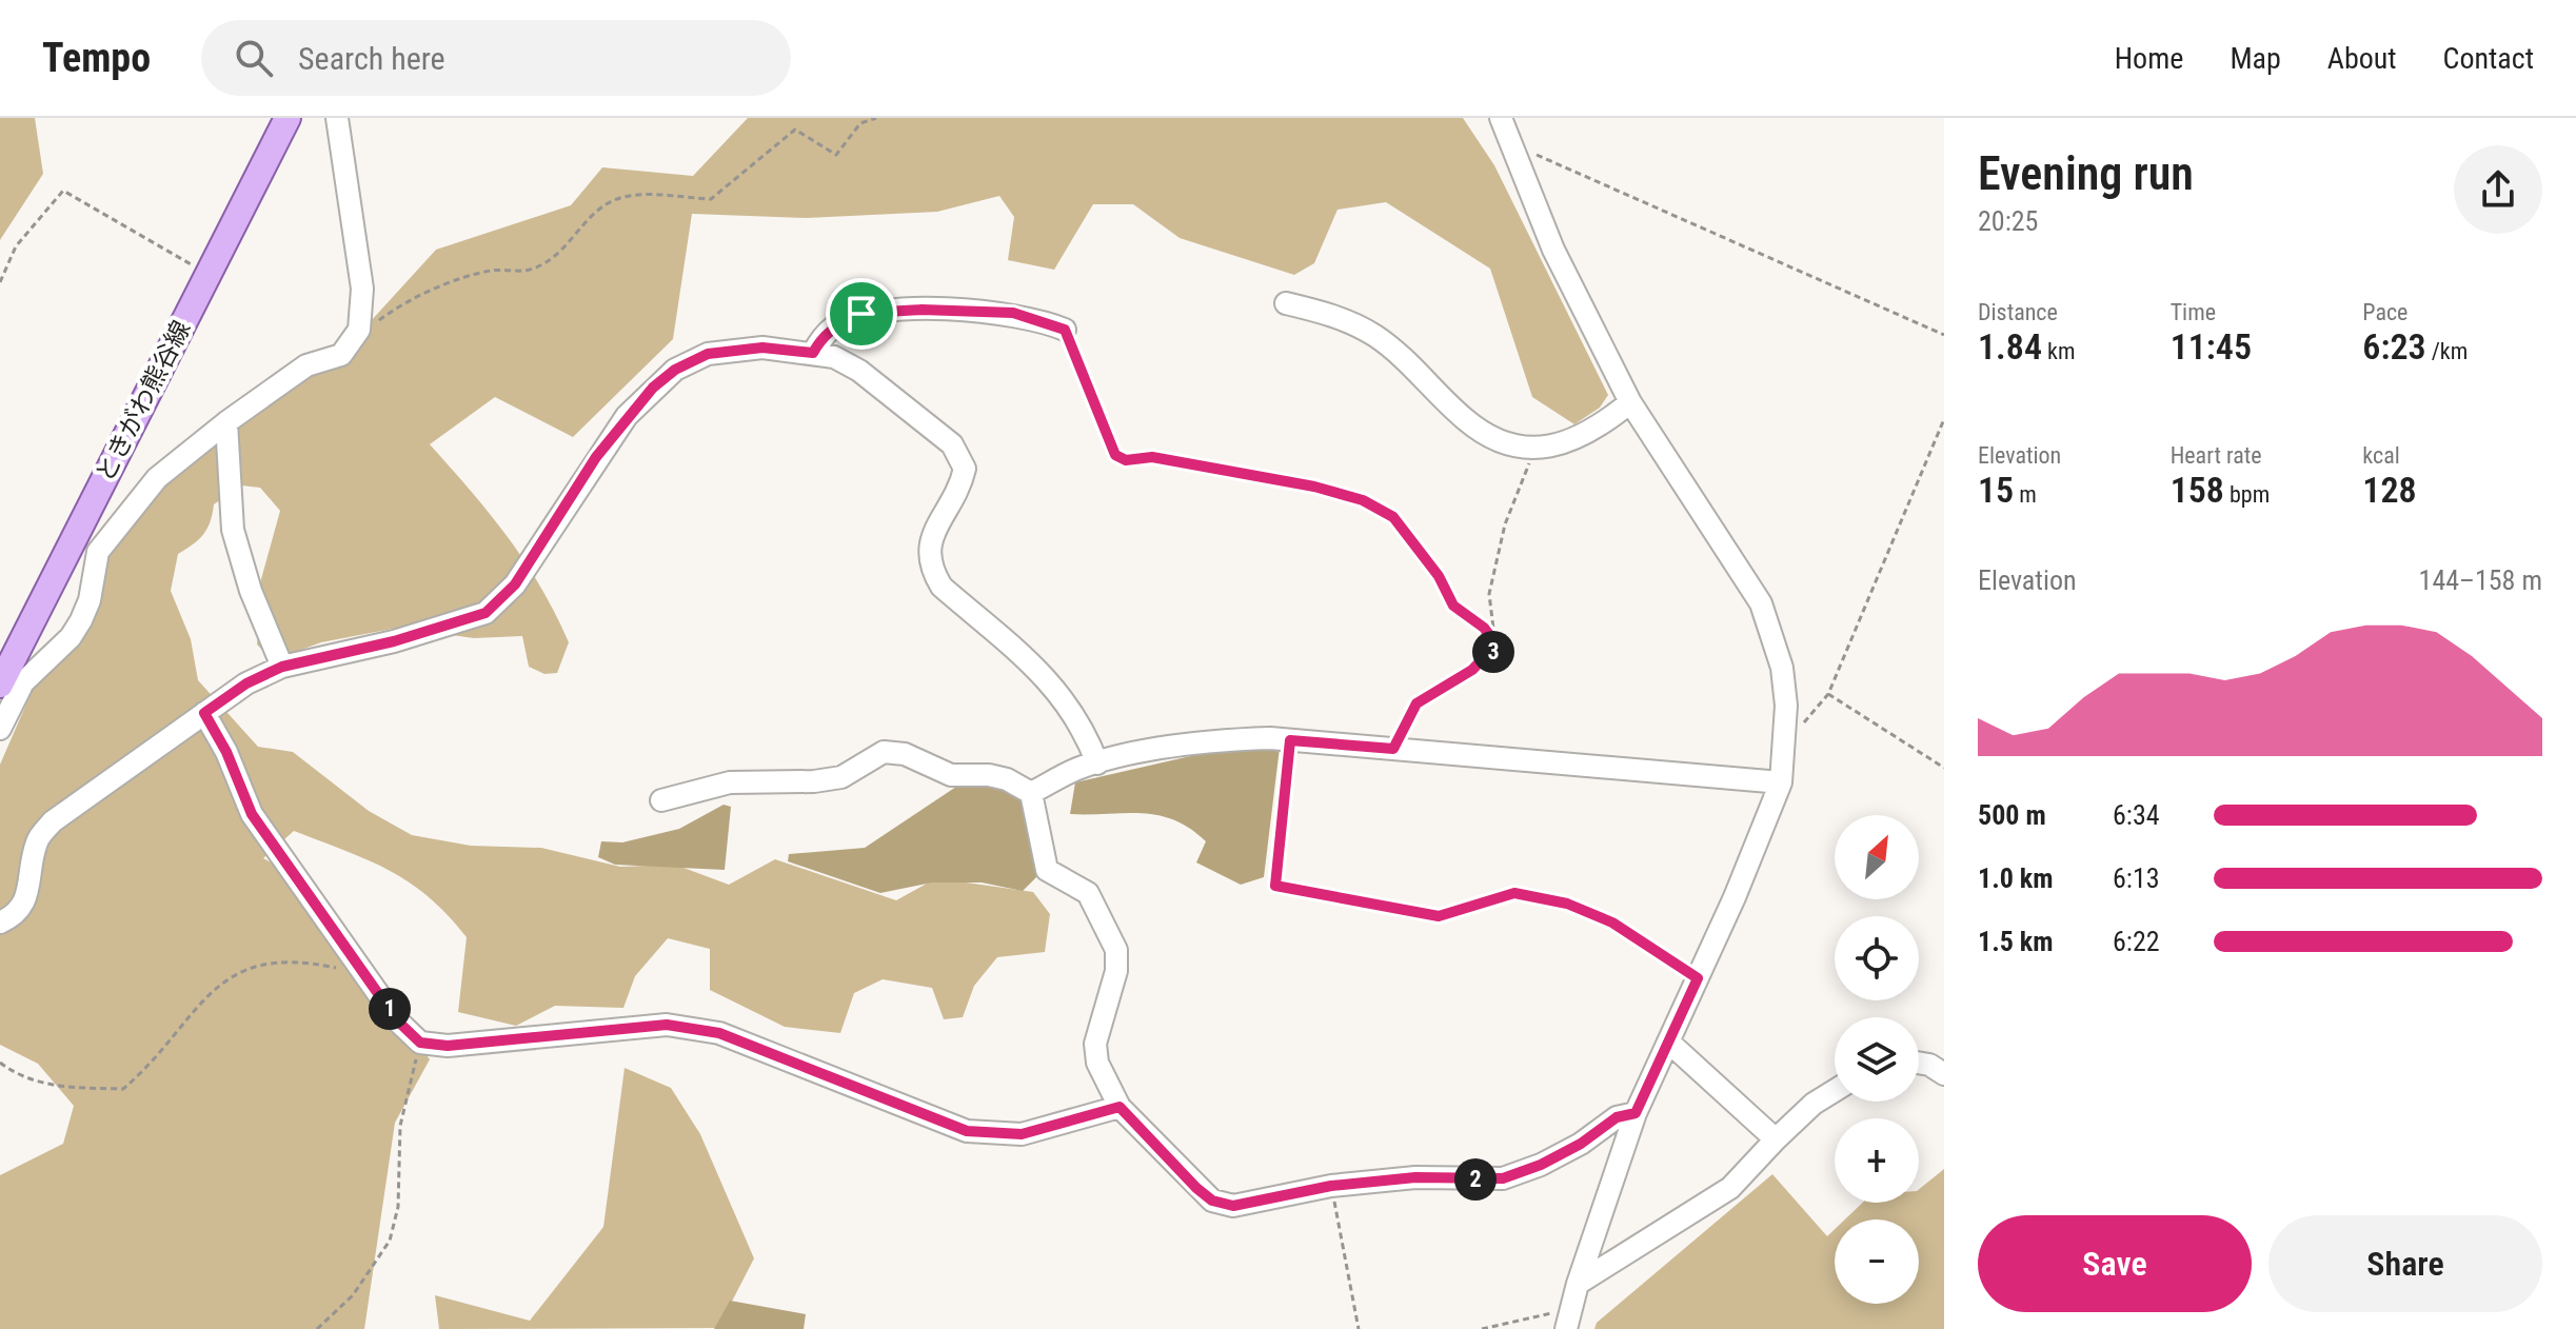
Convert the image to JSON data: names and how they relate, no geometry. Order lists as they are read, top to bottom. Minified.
{"streets":{"main road":["ときがわ熊谷線"]},"north":"top right","page":{"header":"Tempo","search":"Search here","nav":["Home","Map","About","Contact"],"heading":["Evening run","20:25"],"stats":[["Distance","1.84 km"],["Time","11:45"],["Pace","6:23 /km"],["Elevation","15 m"],["Heart rate","158 bpm"],["kcal","128"]],"chart":["Elevation","144–158 m"],"pins":["3","1","2"],"list":[{"name":"500 m","note":"6:34"},{"name":"1.0 km","note":"6:13"},{"name":"1.5 km","note":"6:22"}],"map_buttons":["+","−"],"buttons":["Save","Share"]}}
